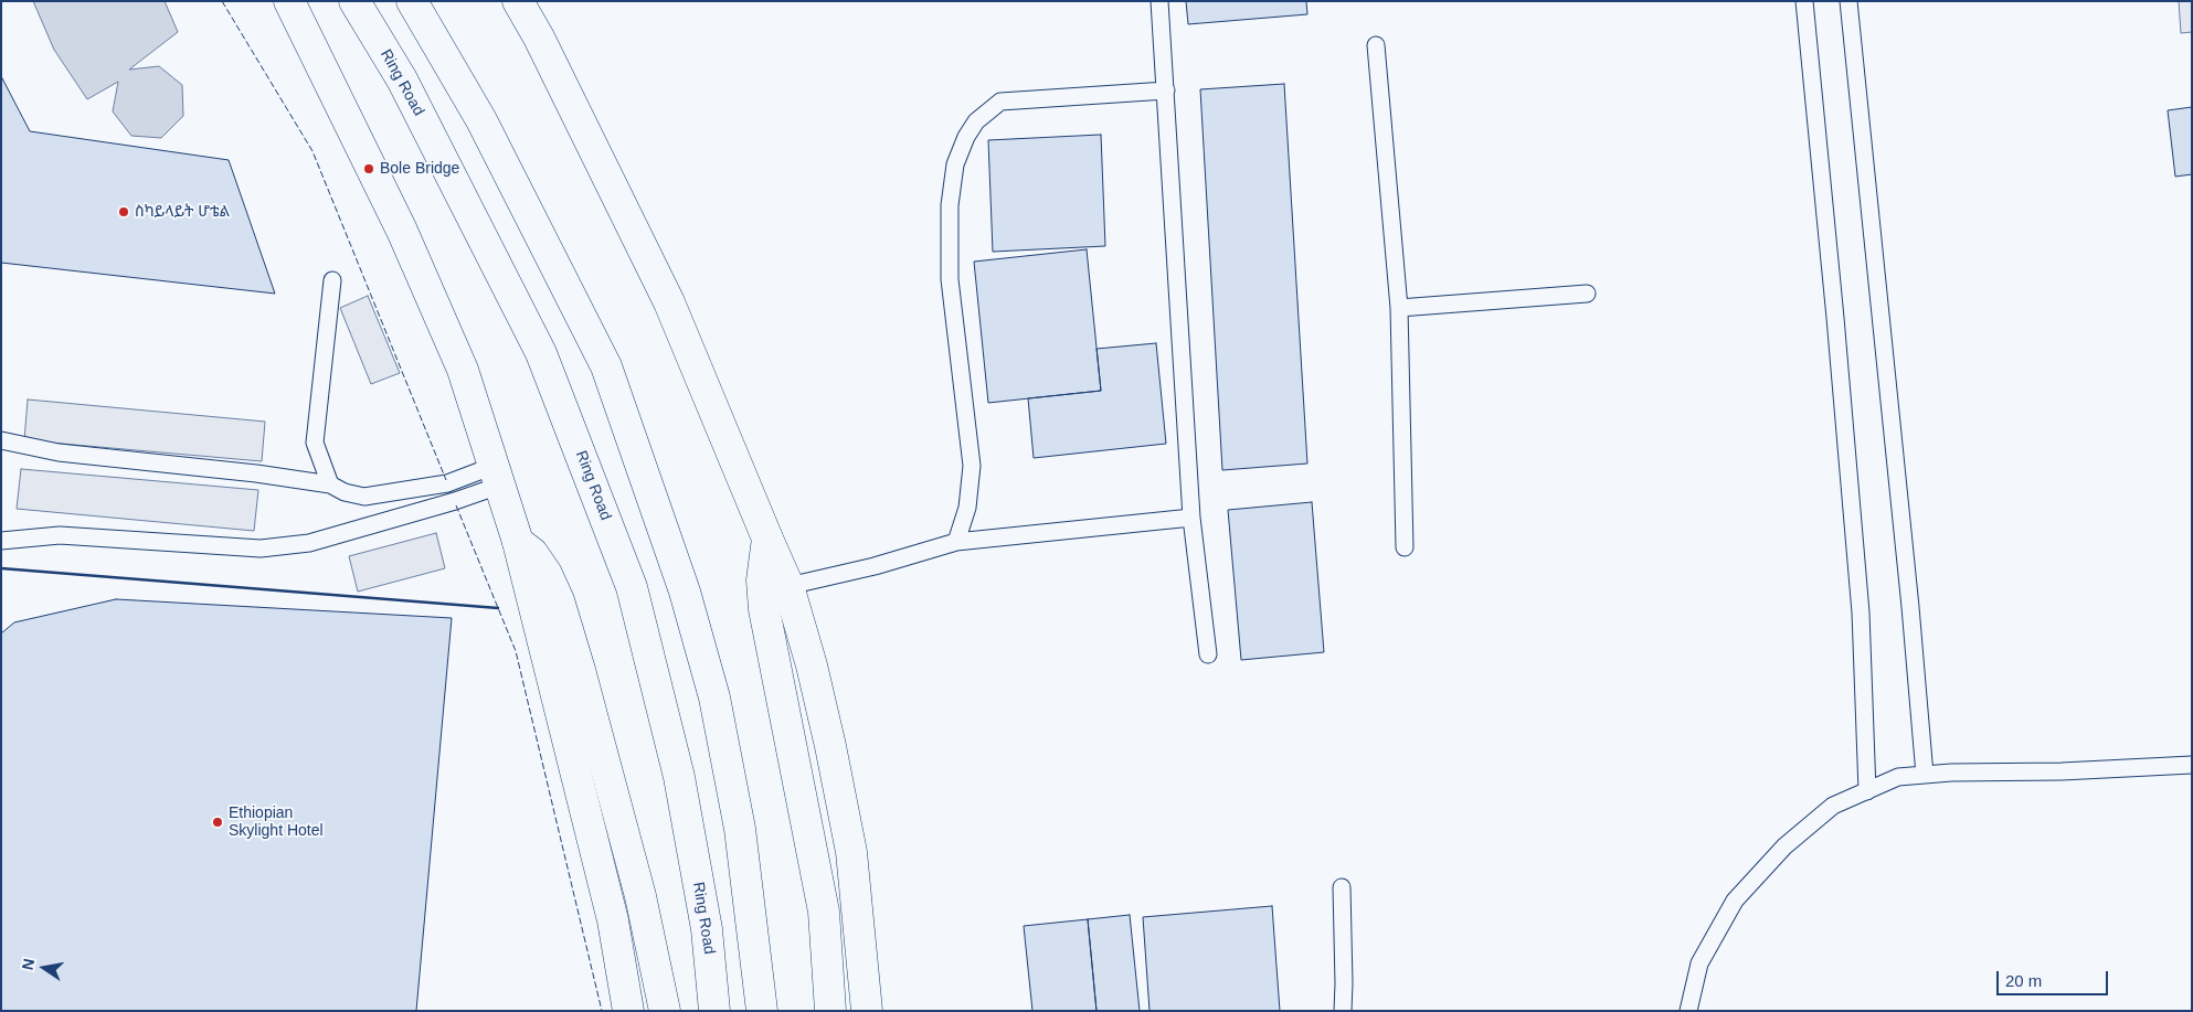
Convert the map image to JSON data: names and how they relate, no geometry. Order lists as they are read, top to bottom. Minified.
{"streets":{"main road":["Ring Road"]},"places":["Bole Bridge","ስካይላይት ሆቴል","Ethiopian Skylight Hotel"],"scale_bar":"20 m","north":"left"}
